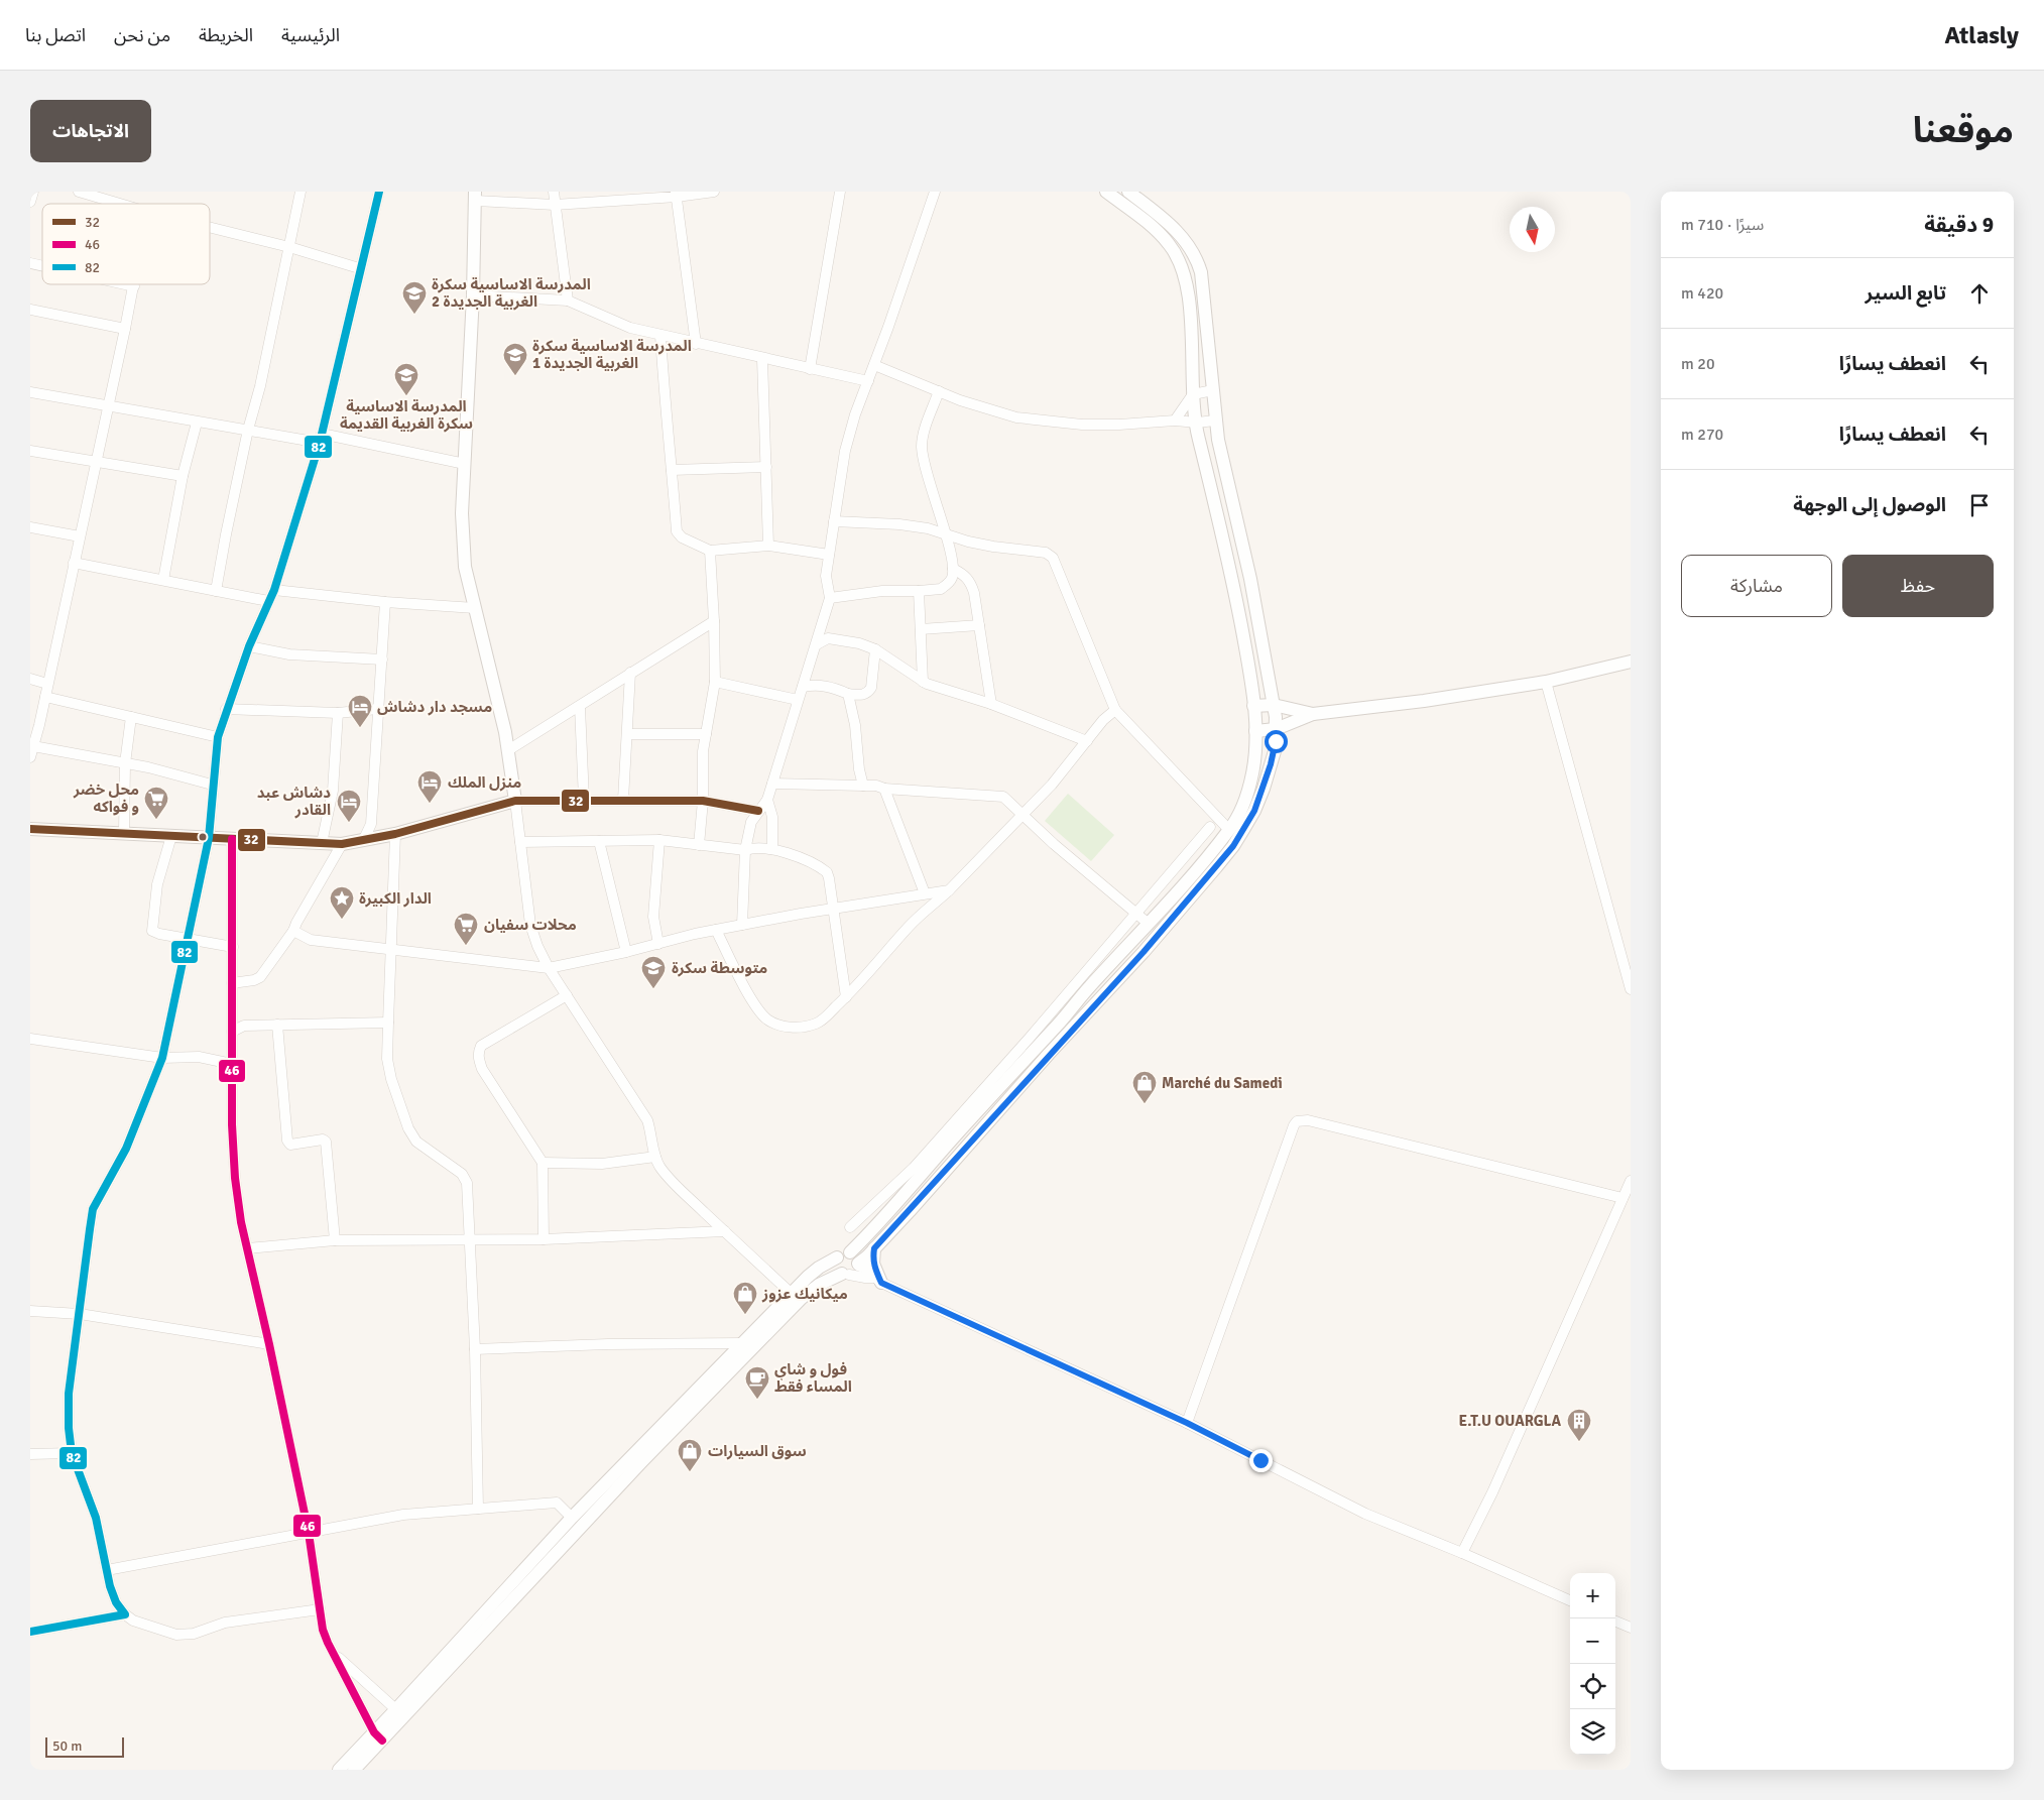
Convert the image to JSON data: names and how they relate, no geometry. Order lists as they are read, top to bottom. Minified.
{"places":{"school or university":["المدرسة الاساسية سكرة الغربية الجديدة 2","المدرسة الاساسية سكرة الغربية الجديدة 1","المدرسة الاساسية سكرة الغربية القديمة","متوسطة سكرة"],"hotel":["مسجد دار دشاش","منزل الملك","دشاش عبد القادر"],"supermarket":["محل خضر و فواكه","محلات سفيان"],"place":["الدار الكبيرة"],"shop":["Marché du Samedi","ميكانيك عزوز","سوق السيارات"],"cafe":["فول و شاي المساء فقط"],"building":["E.T.U OUARGLA"]},"lines":["transit line 82","transit line 32","transit line 46"],"legend":["32","46","82"],"scale_bar":"50 m","north":"bottom","page":{"header":"Atlasly","nav":["الرئيسية","الخريطة","من نحن","اتصل بنا"],"title":"موقعنا","buttons":["الاتجاهات",["حفظ","مشاركة"]],"heading":["9 دقيقة","سيرًا · 710 m"],"list":[["تابع السير","420 m"],["انعطف يسارًا","20 m"],["انعطف يسارًا","270 m"],"الوصول إلى الوجهة"],"map_buttons":["+","−"],"scale":"50 m"}}
